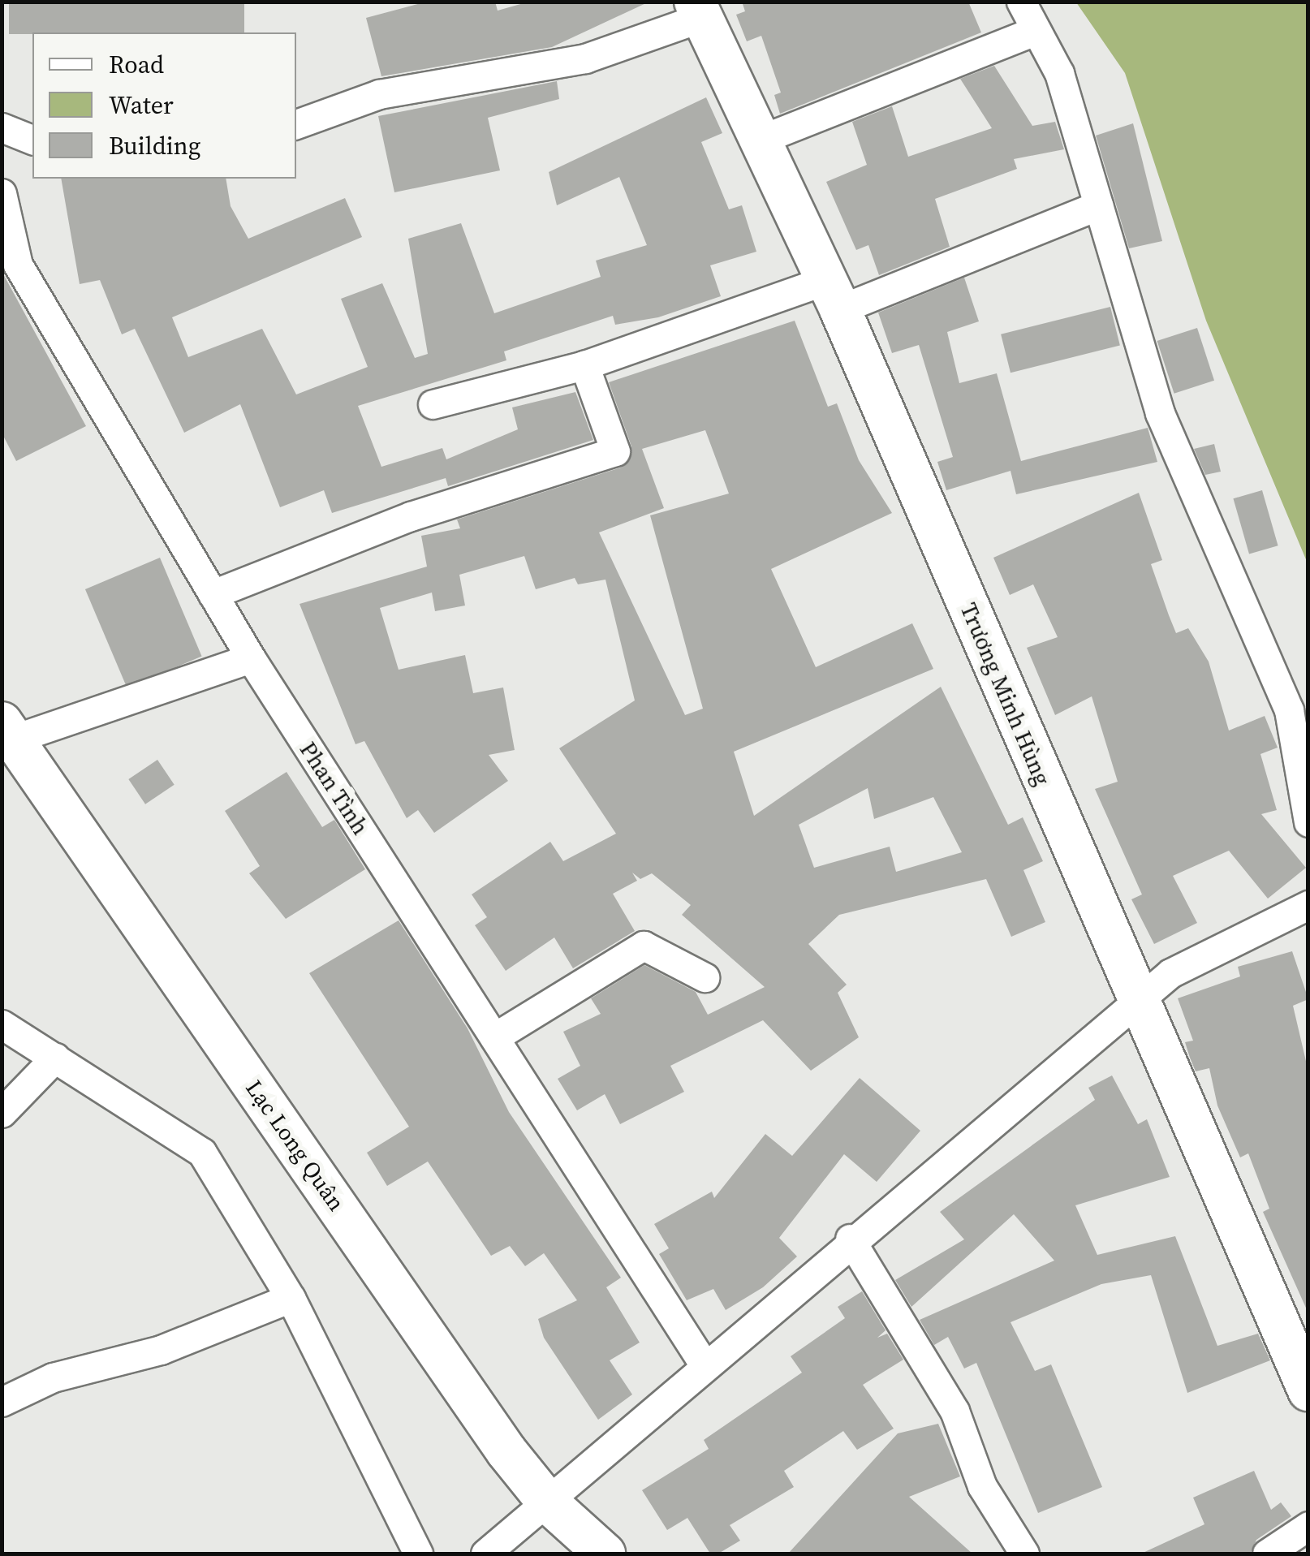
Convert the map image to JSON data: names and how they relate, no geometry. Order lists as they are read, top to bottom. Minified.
{"streets":{"street":["Trương Minh Hùng","Phan Tình","Lạc Long Quân"]},"legend":["Road","Water","Building"]}
